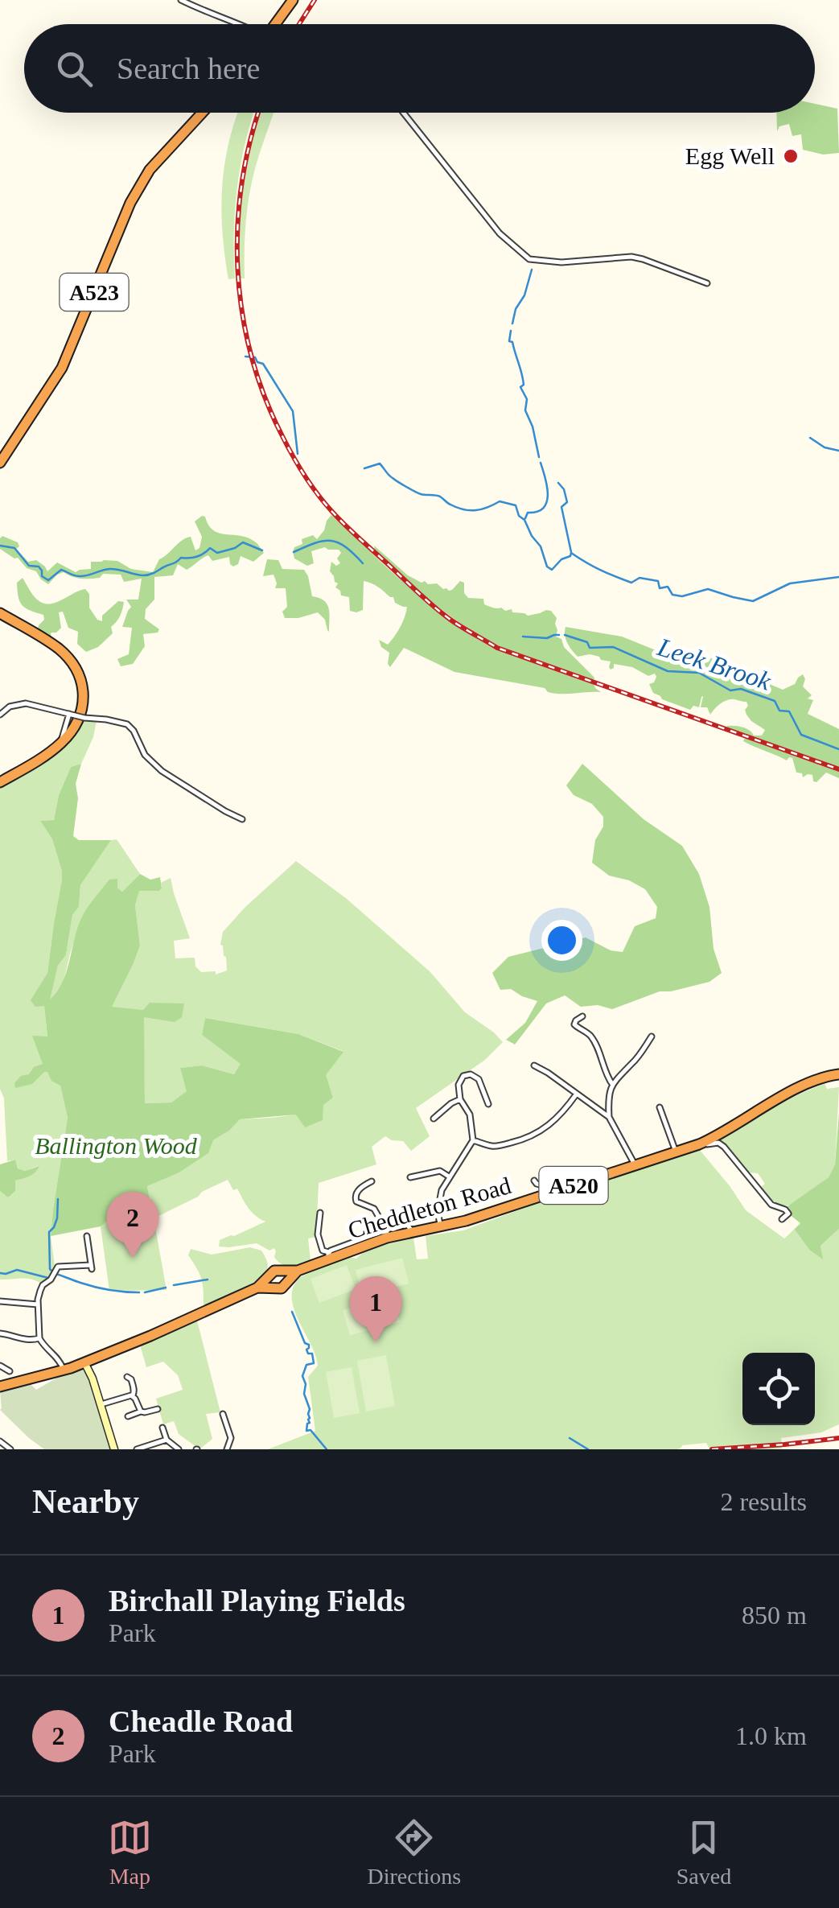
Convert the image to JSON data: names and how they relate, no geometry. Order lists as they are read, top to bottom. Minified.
{"streets":{"highway":["A523","A520","Cheddleton Road"]},"water":["Leek Brook"],"parks":["Ballington Wood"],"places":["Egg Well"],"page":{"search":"Search here","pins":["2","1"],"heading":["Nearby","2 results"],"list":[{"mark":"1","name":"Birchall Playing Fields","note":"Park","value":"850 m"},{"mark":"2","name":"Cheadle Road","note":"Park","value":"1.0 km"}],"nav":["Map","Directions","Saved"]}}
